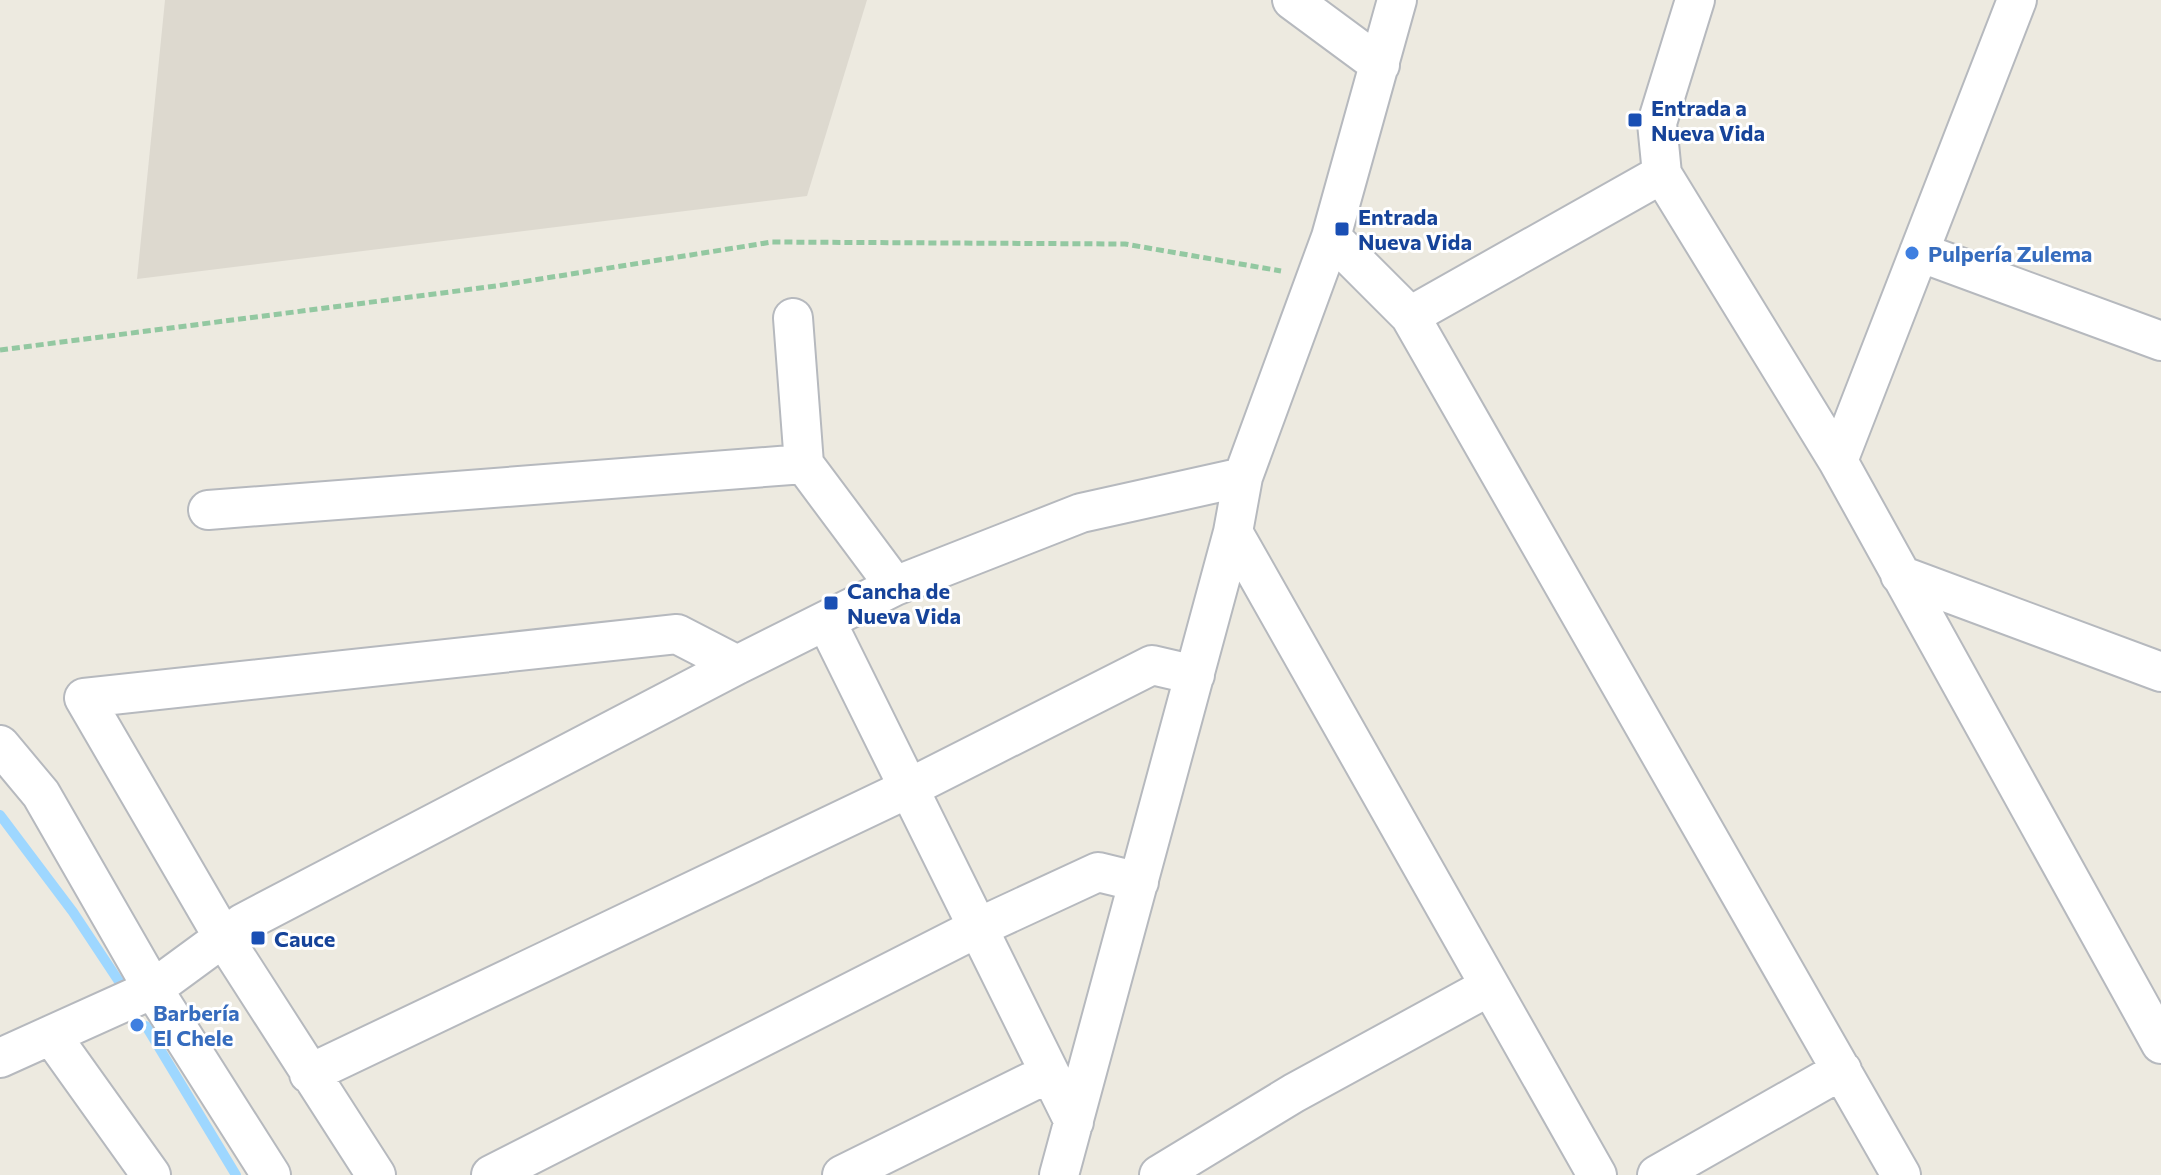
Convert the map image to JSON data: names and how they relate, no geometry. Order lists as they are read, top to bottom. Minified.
{"places":{"transit":["Entrada a Nueva Vida","Entrada Nueva Vida","Cancha de Nueva Vida","Cauce"],"other":["Pulpería Zulema","Barbería El Chele"]}}
